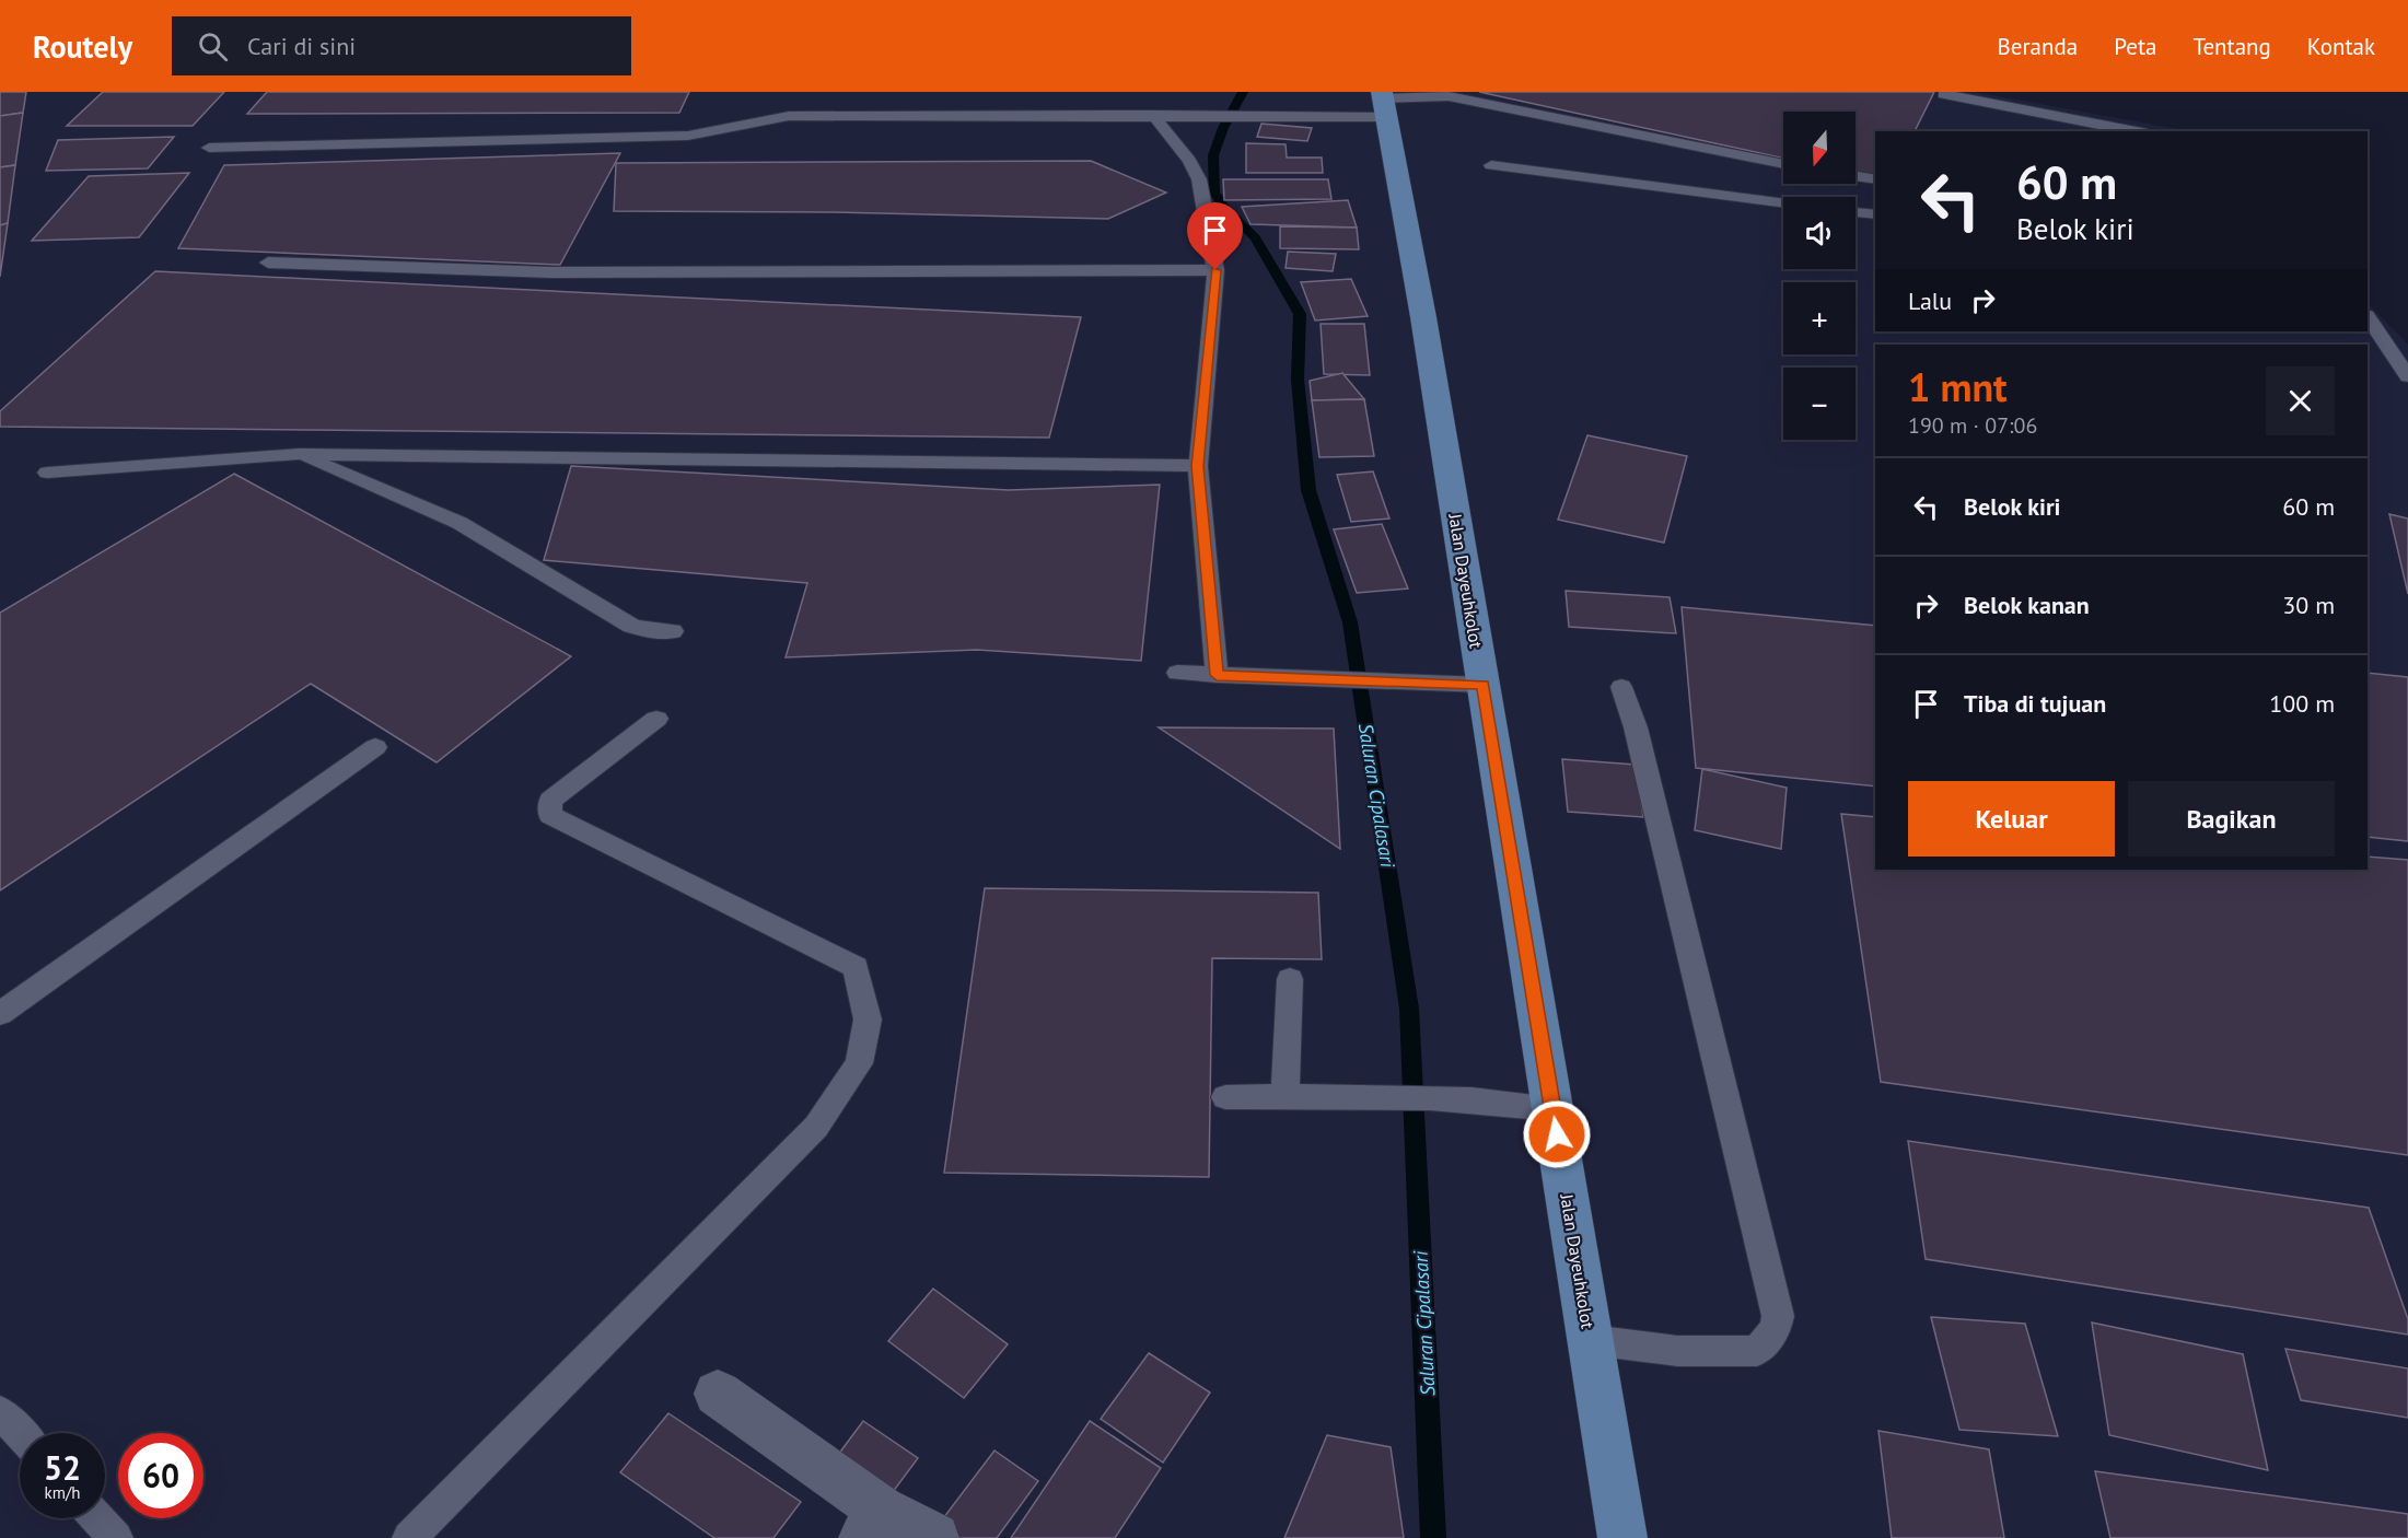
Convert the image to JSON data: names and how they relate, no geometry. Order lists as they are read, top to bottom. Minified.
{"streets":{"main road":["Jalan Dayeuhkolot"]},"water":["Saluran Cipalasari"],"north":"bottom","page":{"header":"Routely","search":"Cari di sini","nav":["Beranda","Peta","Tentang","Kontak"],"map_buttons":["+","−"],"turn":["60 m","Belok kiri"],"then":"Lalu","heading":["1 mnt","190 m · 07:06"],"list":[{"name":"Belok kiri","value":"60 m"},{"name":"Belok kanan","value":"30 m"},{"name":"Tiba di tujuan","value":"100 m"}],"buttons":["Keluar","Bagikan"],"speed":"52 km/h","limit":"60"}}
